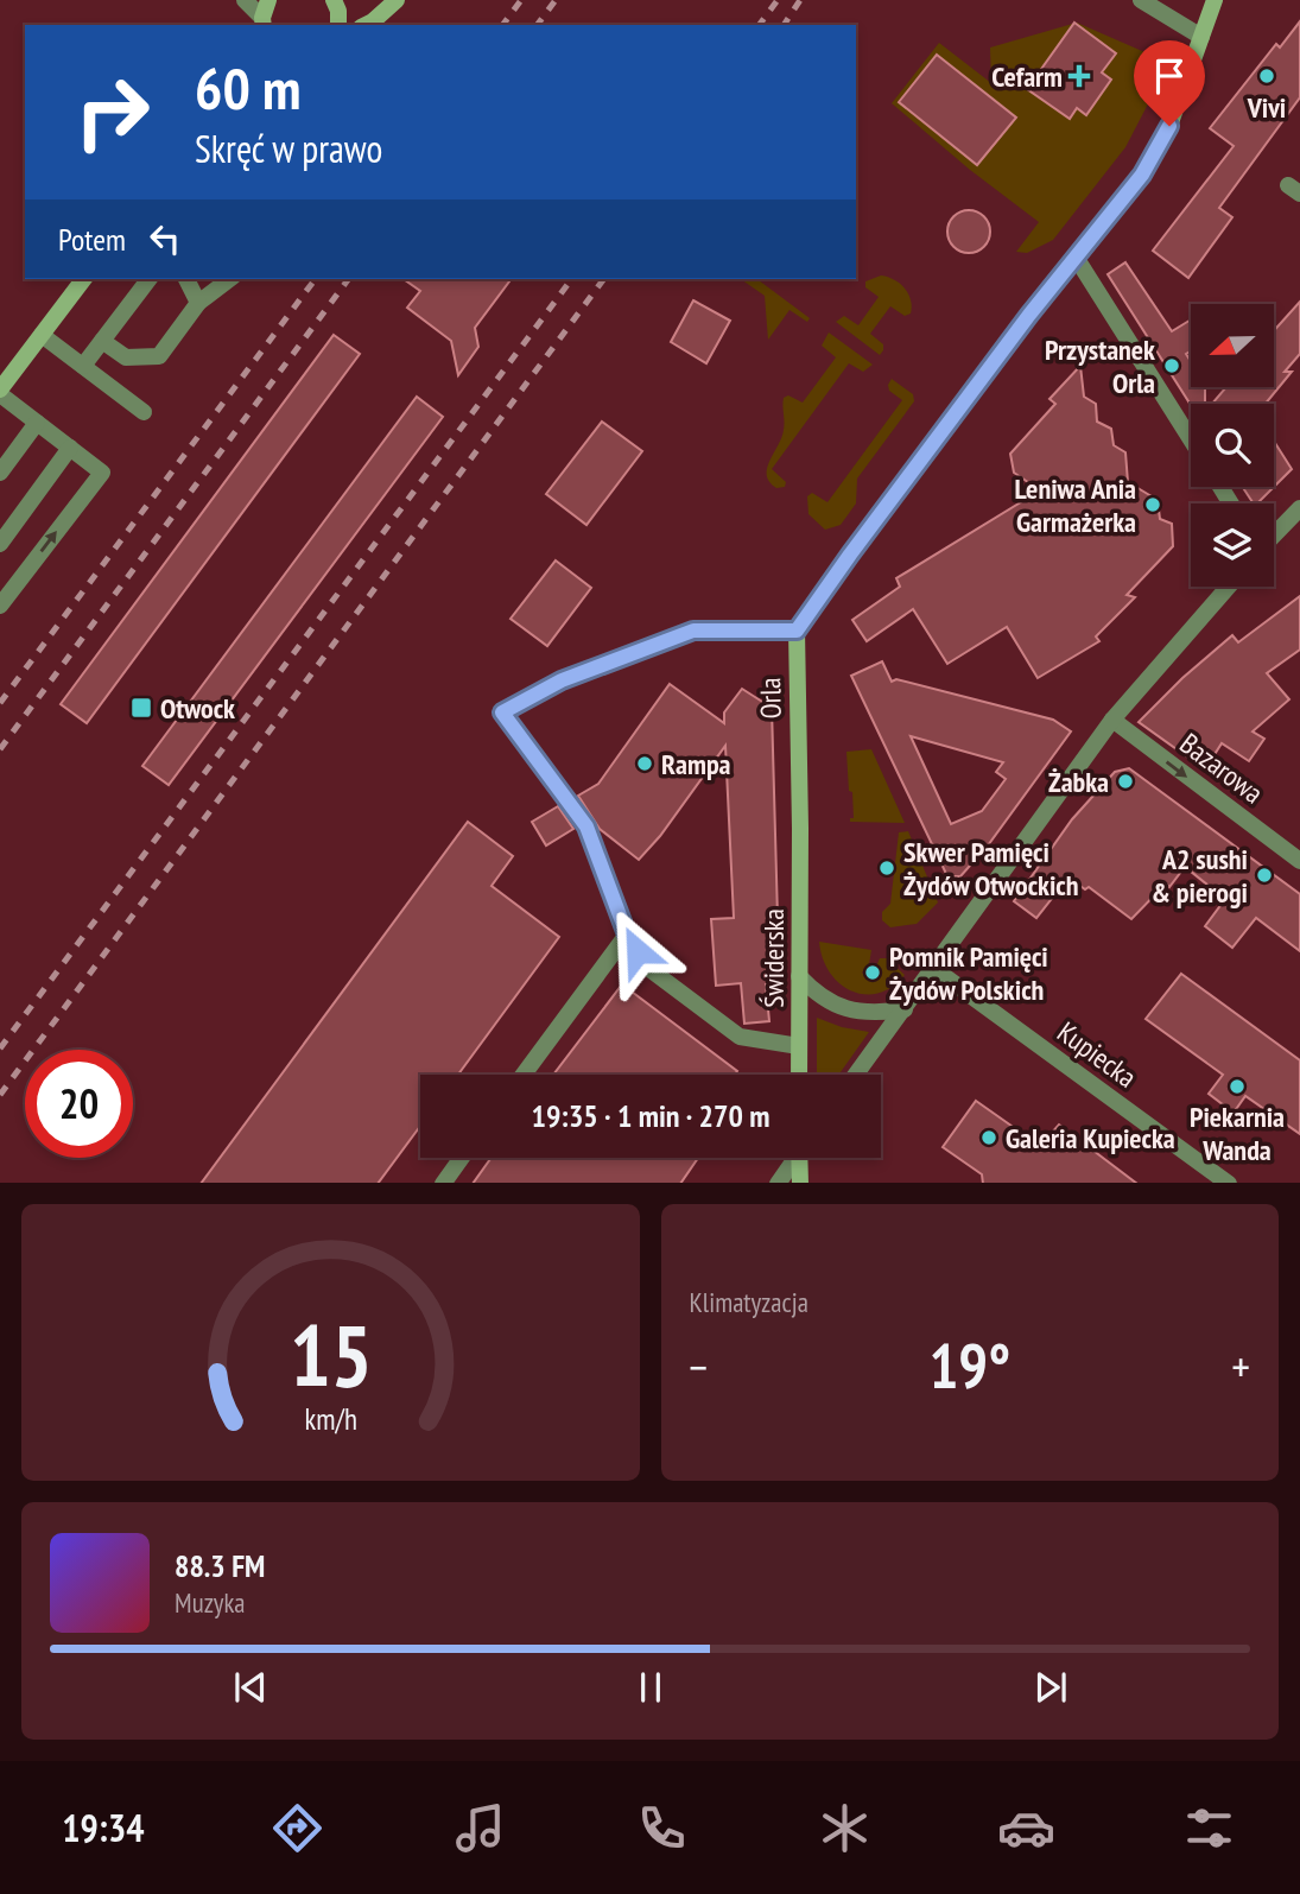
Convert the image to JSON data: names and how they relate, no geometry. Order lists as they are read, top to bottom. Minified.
{"streets":{"street":["Orla","Bazarowa","Świderska","Kupiecka"]},"crossings":[["Orla","Świderska"]],"one_way":["Bazarowa"],"places":{"health":["Cefarm"],"other":["Vivi","Przystanek Orla","Leniwa Ania Garmażerka","Rampa","Żabka","Skwer Pamięci Żydów Otwockich","A2 sushi & pierogi","Pomnik Pamięci Żydów Polskich","Piekarnia Wanda","Galeria Kupiecka"],"transit":["Otwock"]},"north":"left","page":{"turn":["60 m","Skręć w prawo"],"then":"Potem","limit":"20","trip":"19:35 · 1 min · 270 m","tile":"Klimatyzacja","heat":["−","19°","+"],"song":["88.3 FM","Muzyka"],"tabs":"19:34","gauge":["15","km/h"]}}
